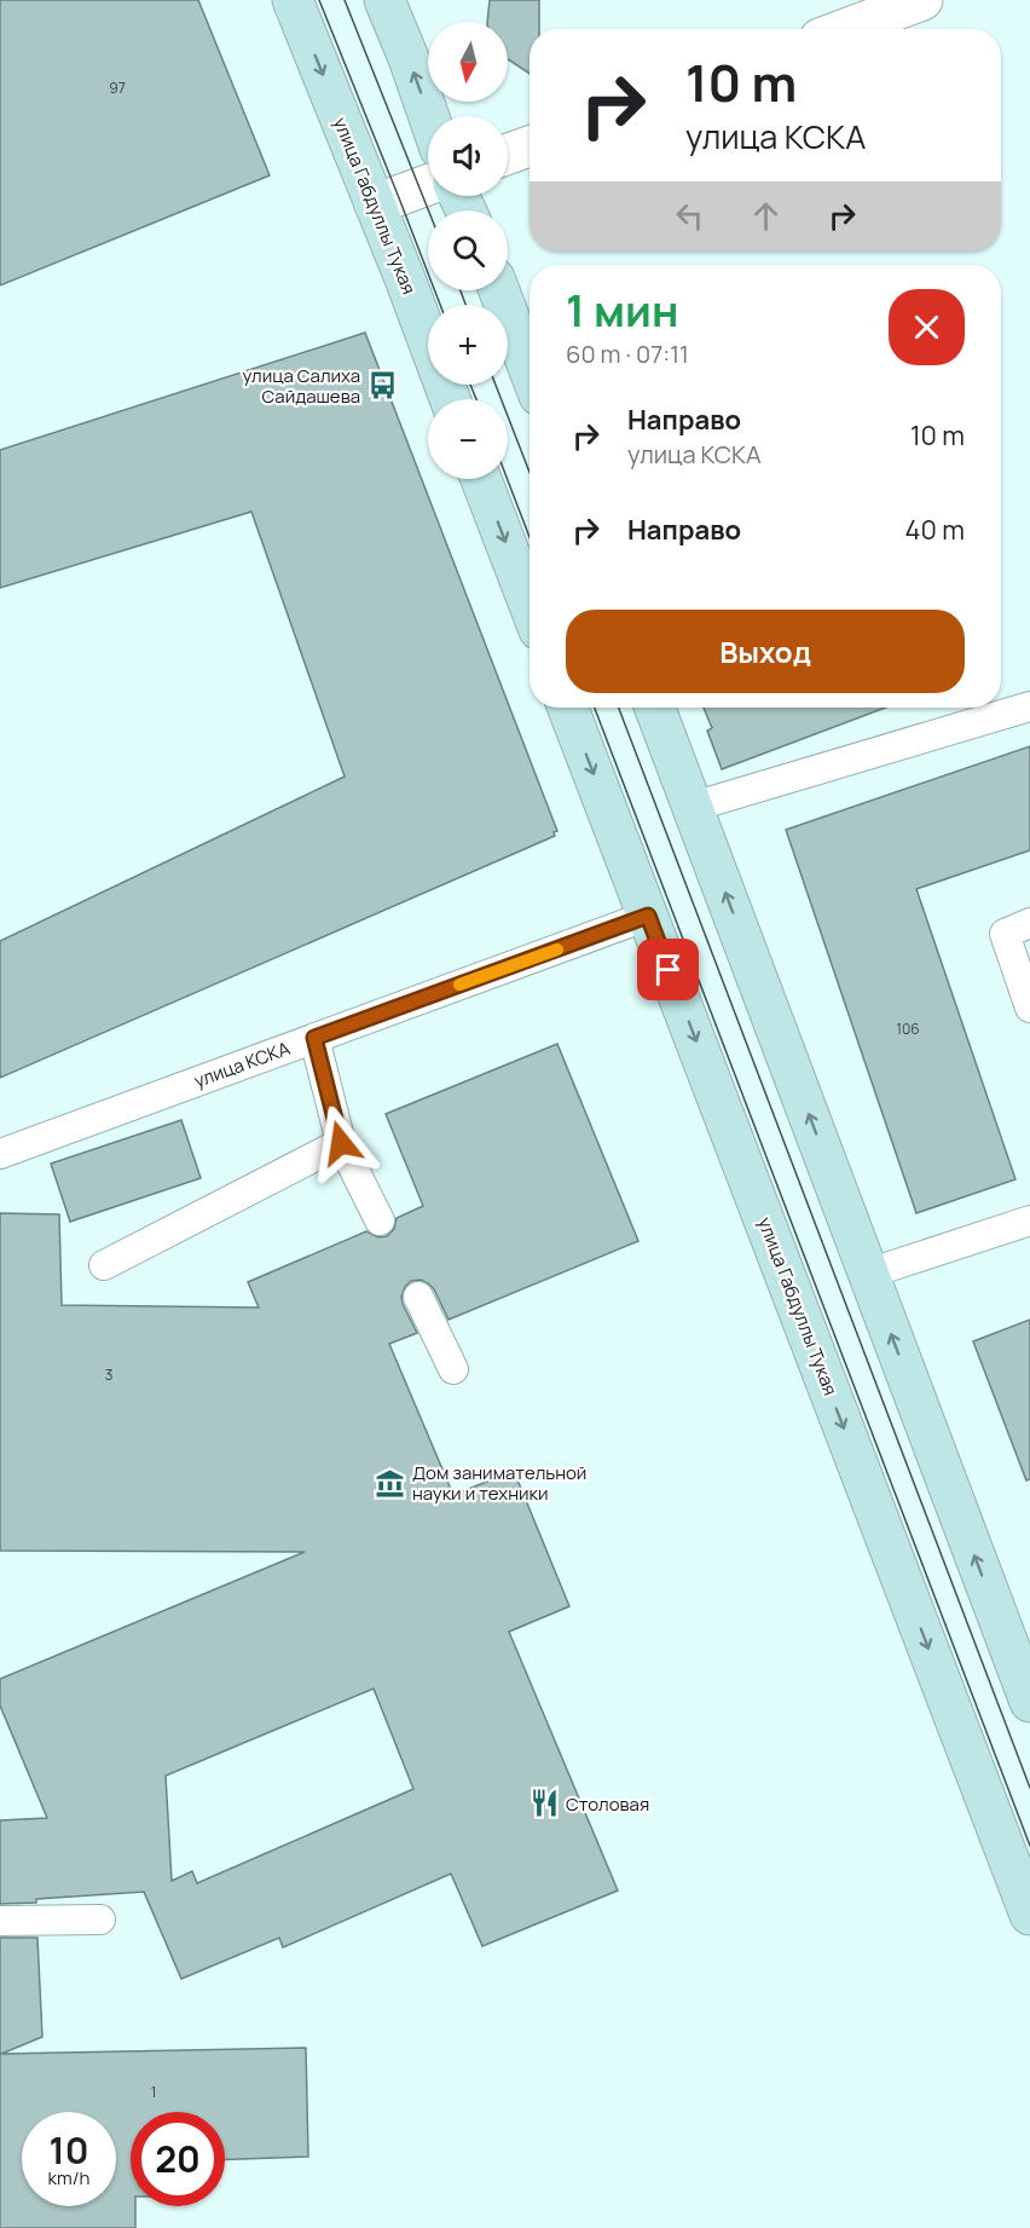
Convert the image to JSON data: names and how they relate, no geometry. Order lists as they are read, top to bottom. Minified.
{"streets":{"main road":["улица Габдуллы Тукая"],"lane":["улица КСКА"]},"crossings":[["улица Габдуллы Тукая","улица КСКА"]],"places":{"bus stop":["улица Салиха Сайдашева"],"museum":["Дом занимательной науки и техники"],"restaurant":["Столовая"]},"house_numbers":["97","106","3","1"],"north":"bottom","page":{"map_buttons":["+","−"],"turn":["10 m","улица КСКА"],"heading":["1 мин","60 m · 07:11"],"list":[{"name":"Направо","note":"улица КСКА","value":"10 m"},{"name":"Направо","value":"40 m"}],"buttons":"Выход","speed":"10 km/h","limit":"20"}}
